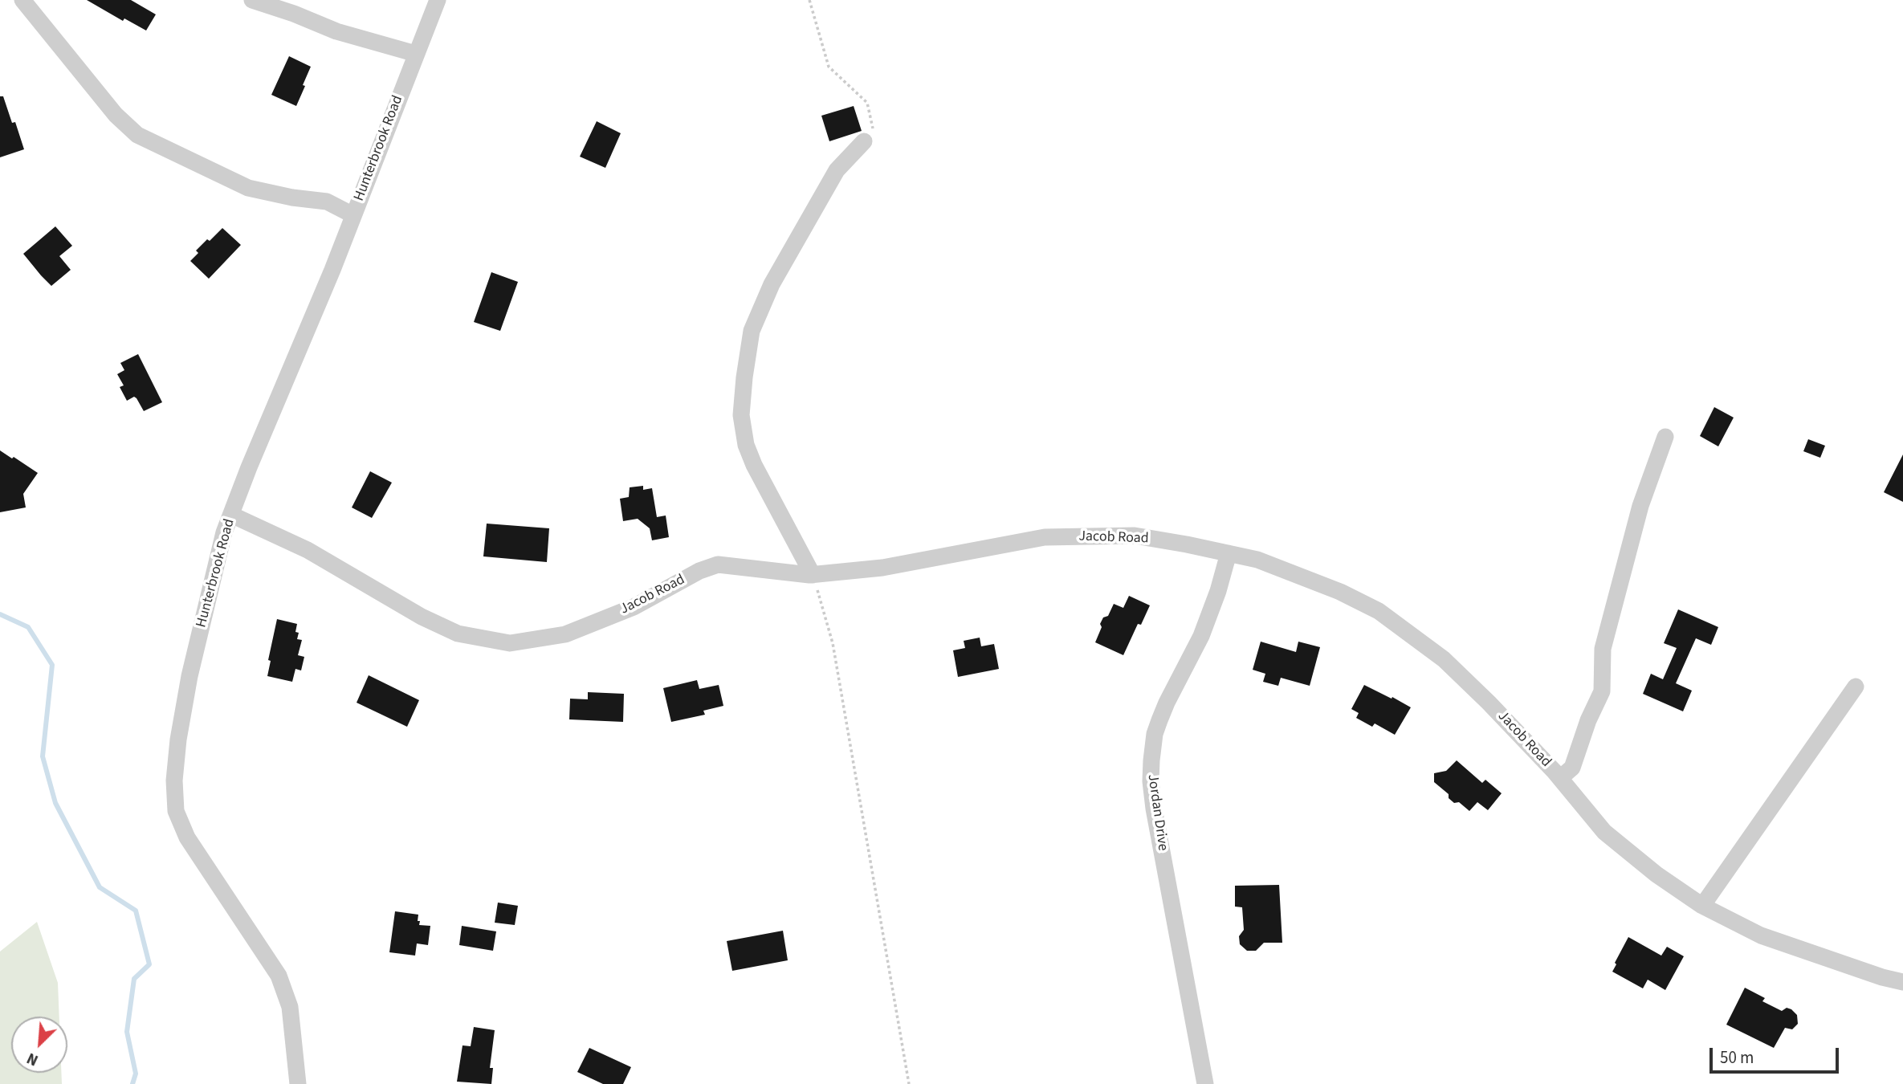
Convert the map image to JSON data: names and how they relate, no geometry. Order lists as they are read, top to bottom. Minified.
{"streets":{"street":["Hunterbrook Road","Jacob Road","Jordan Drive"]},"crossings":[["Hunterbrook Road","Jacob Road"],["Jacob Road","Jordan Drive"]],"scale_bar":"50 m","north":"bottom left"}
